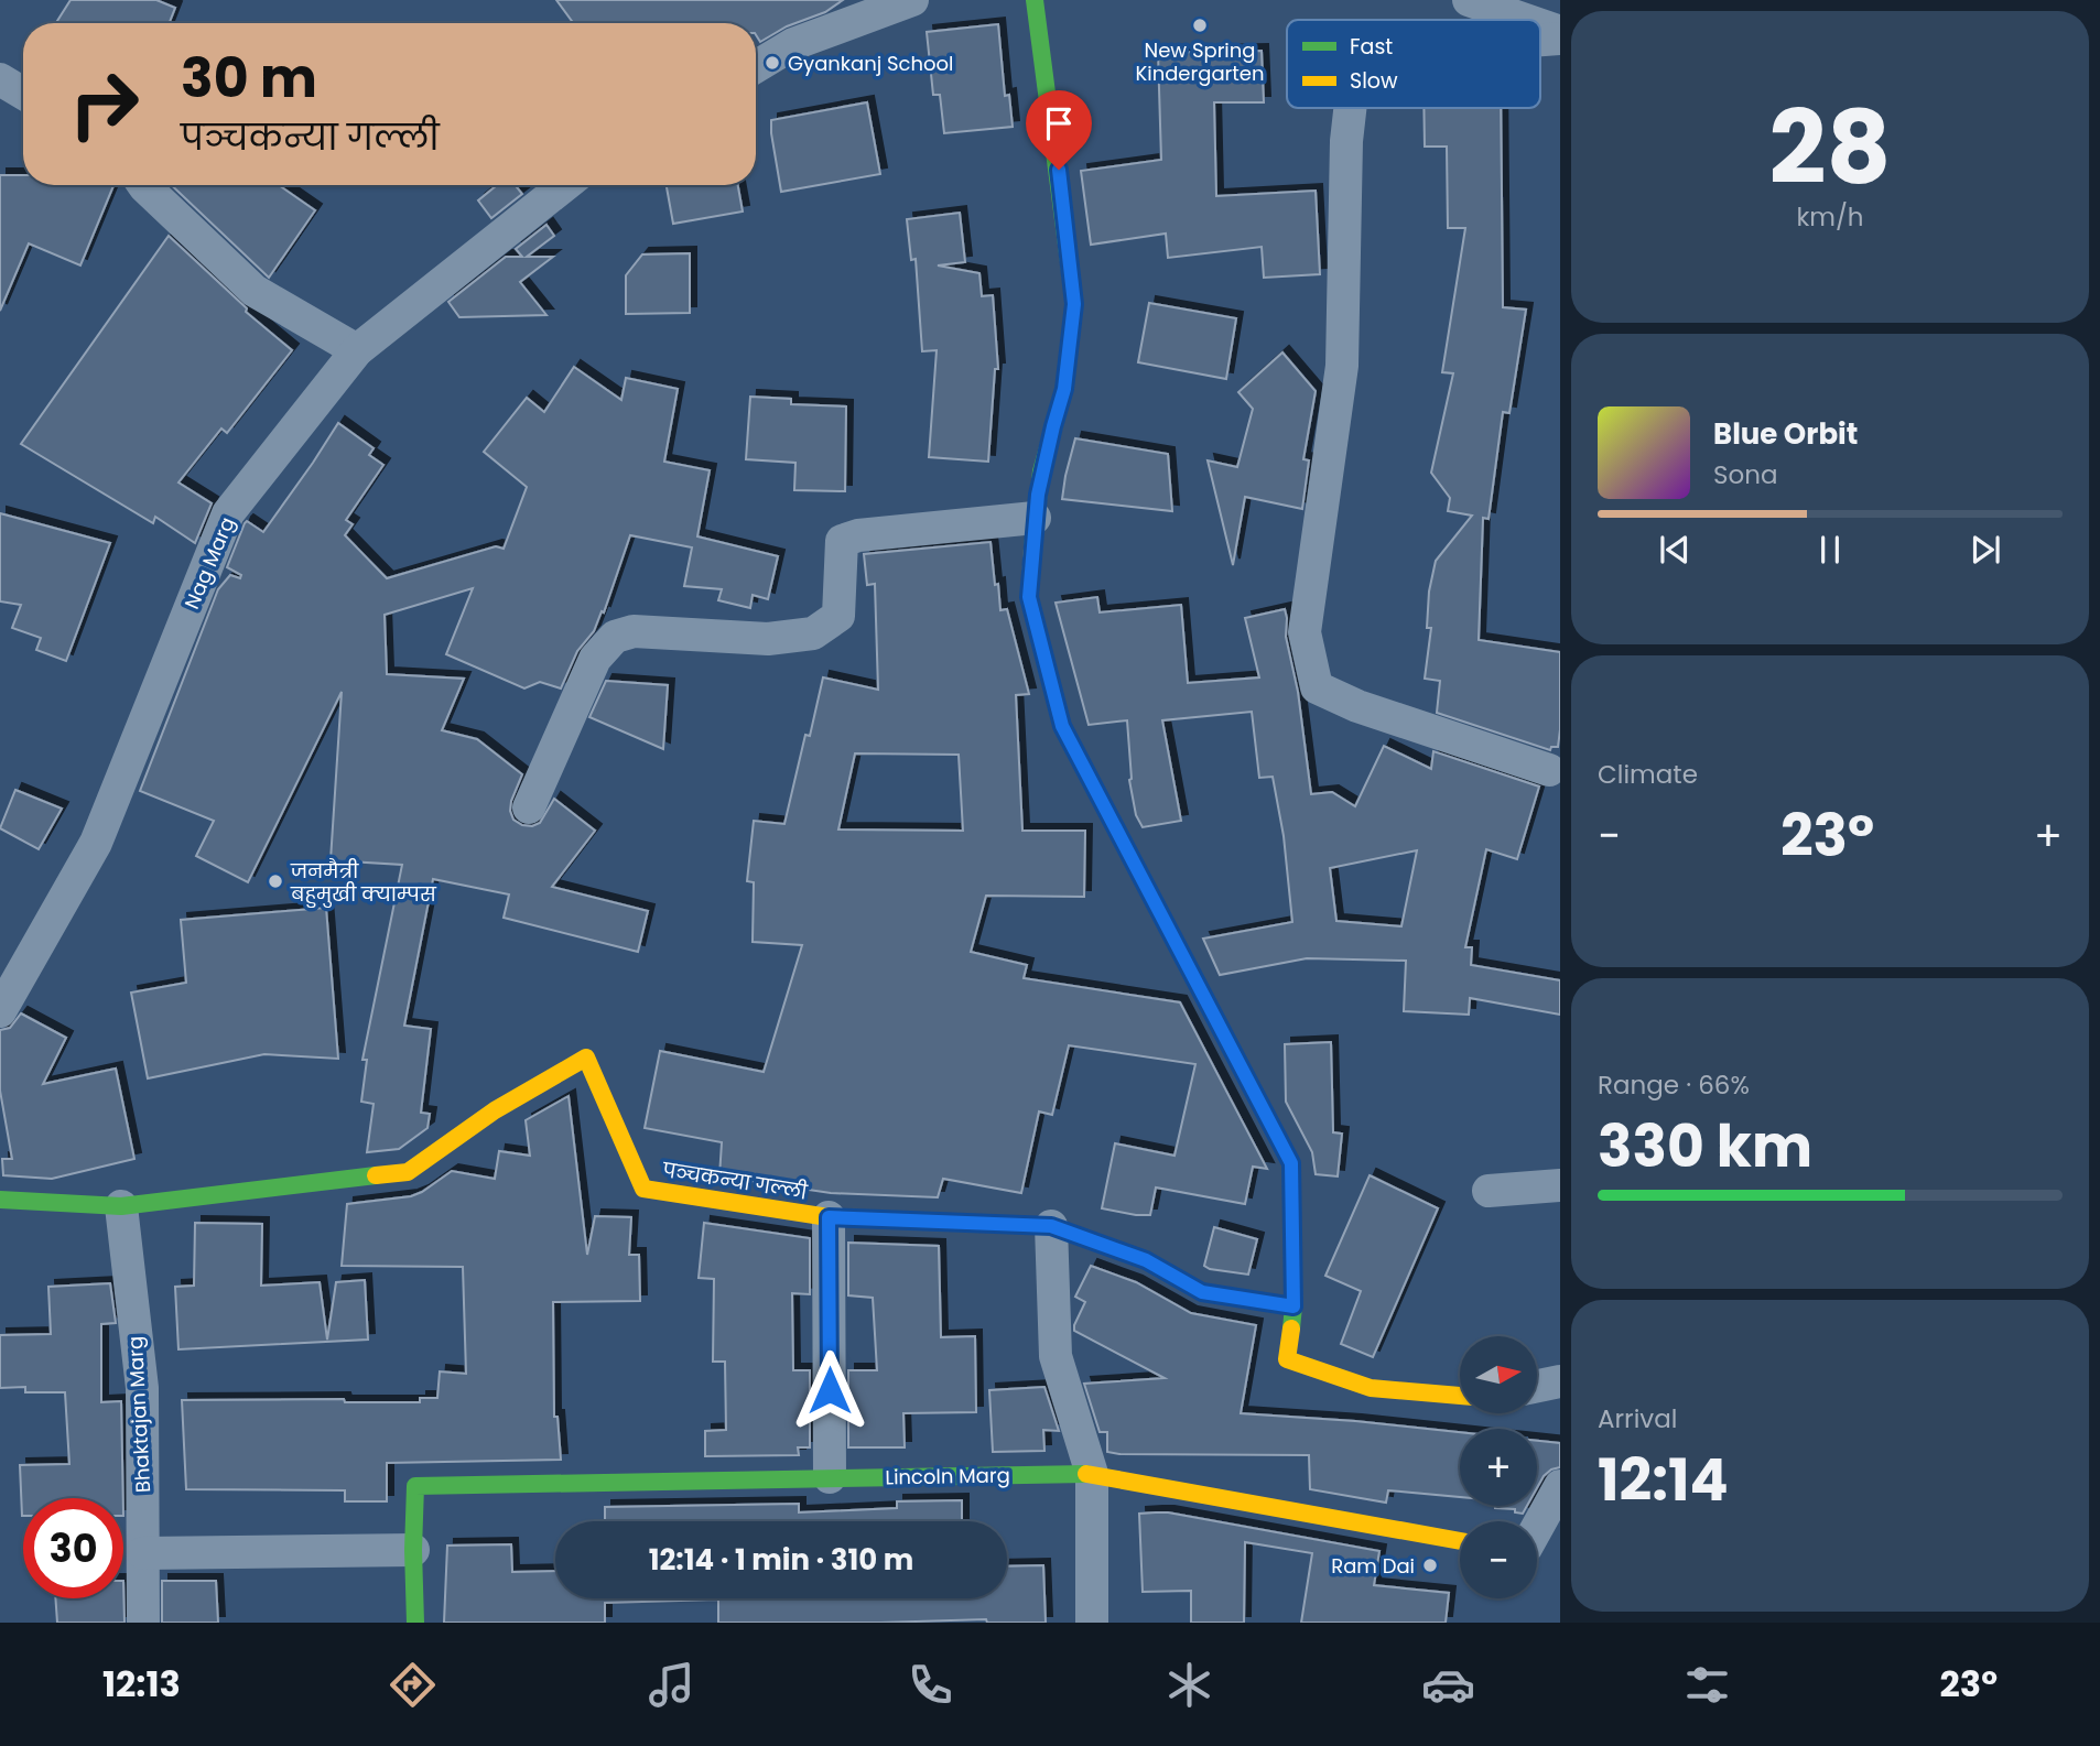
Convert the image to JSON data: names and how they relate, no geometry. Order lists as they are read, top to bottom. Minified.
{"streets":{"street":["Nag Marg","पञ्चकन्या गल्ली","Bhaktajan Marg","Lincoln Marg"]},"crossings":[["पञ्चकन्या गल्ली","Bhaktajan Marg"]],"places":["New Spring Kindergarten","Gyankanj School","जनमैत्री बहुमुखी क्याम्पस","Ram Dai"],"legend":["Fast","Slow"],"north":"right","page":{"tile":[["28","km/h"],"Climate",["Range · 66%","330 km"],["Arrival","12:14"]],"turn":["30 m","पञ्चकन्या गल्ली"],"song":["Blue Orbit","Sona"],"heat":["−","23°","+"],"map_buttons":["+","−"],"limit":"30","trip":"12:14 · 1 min · 310 m","tabs":["12:13","23°"]}}
